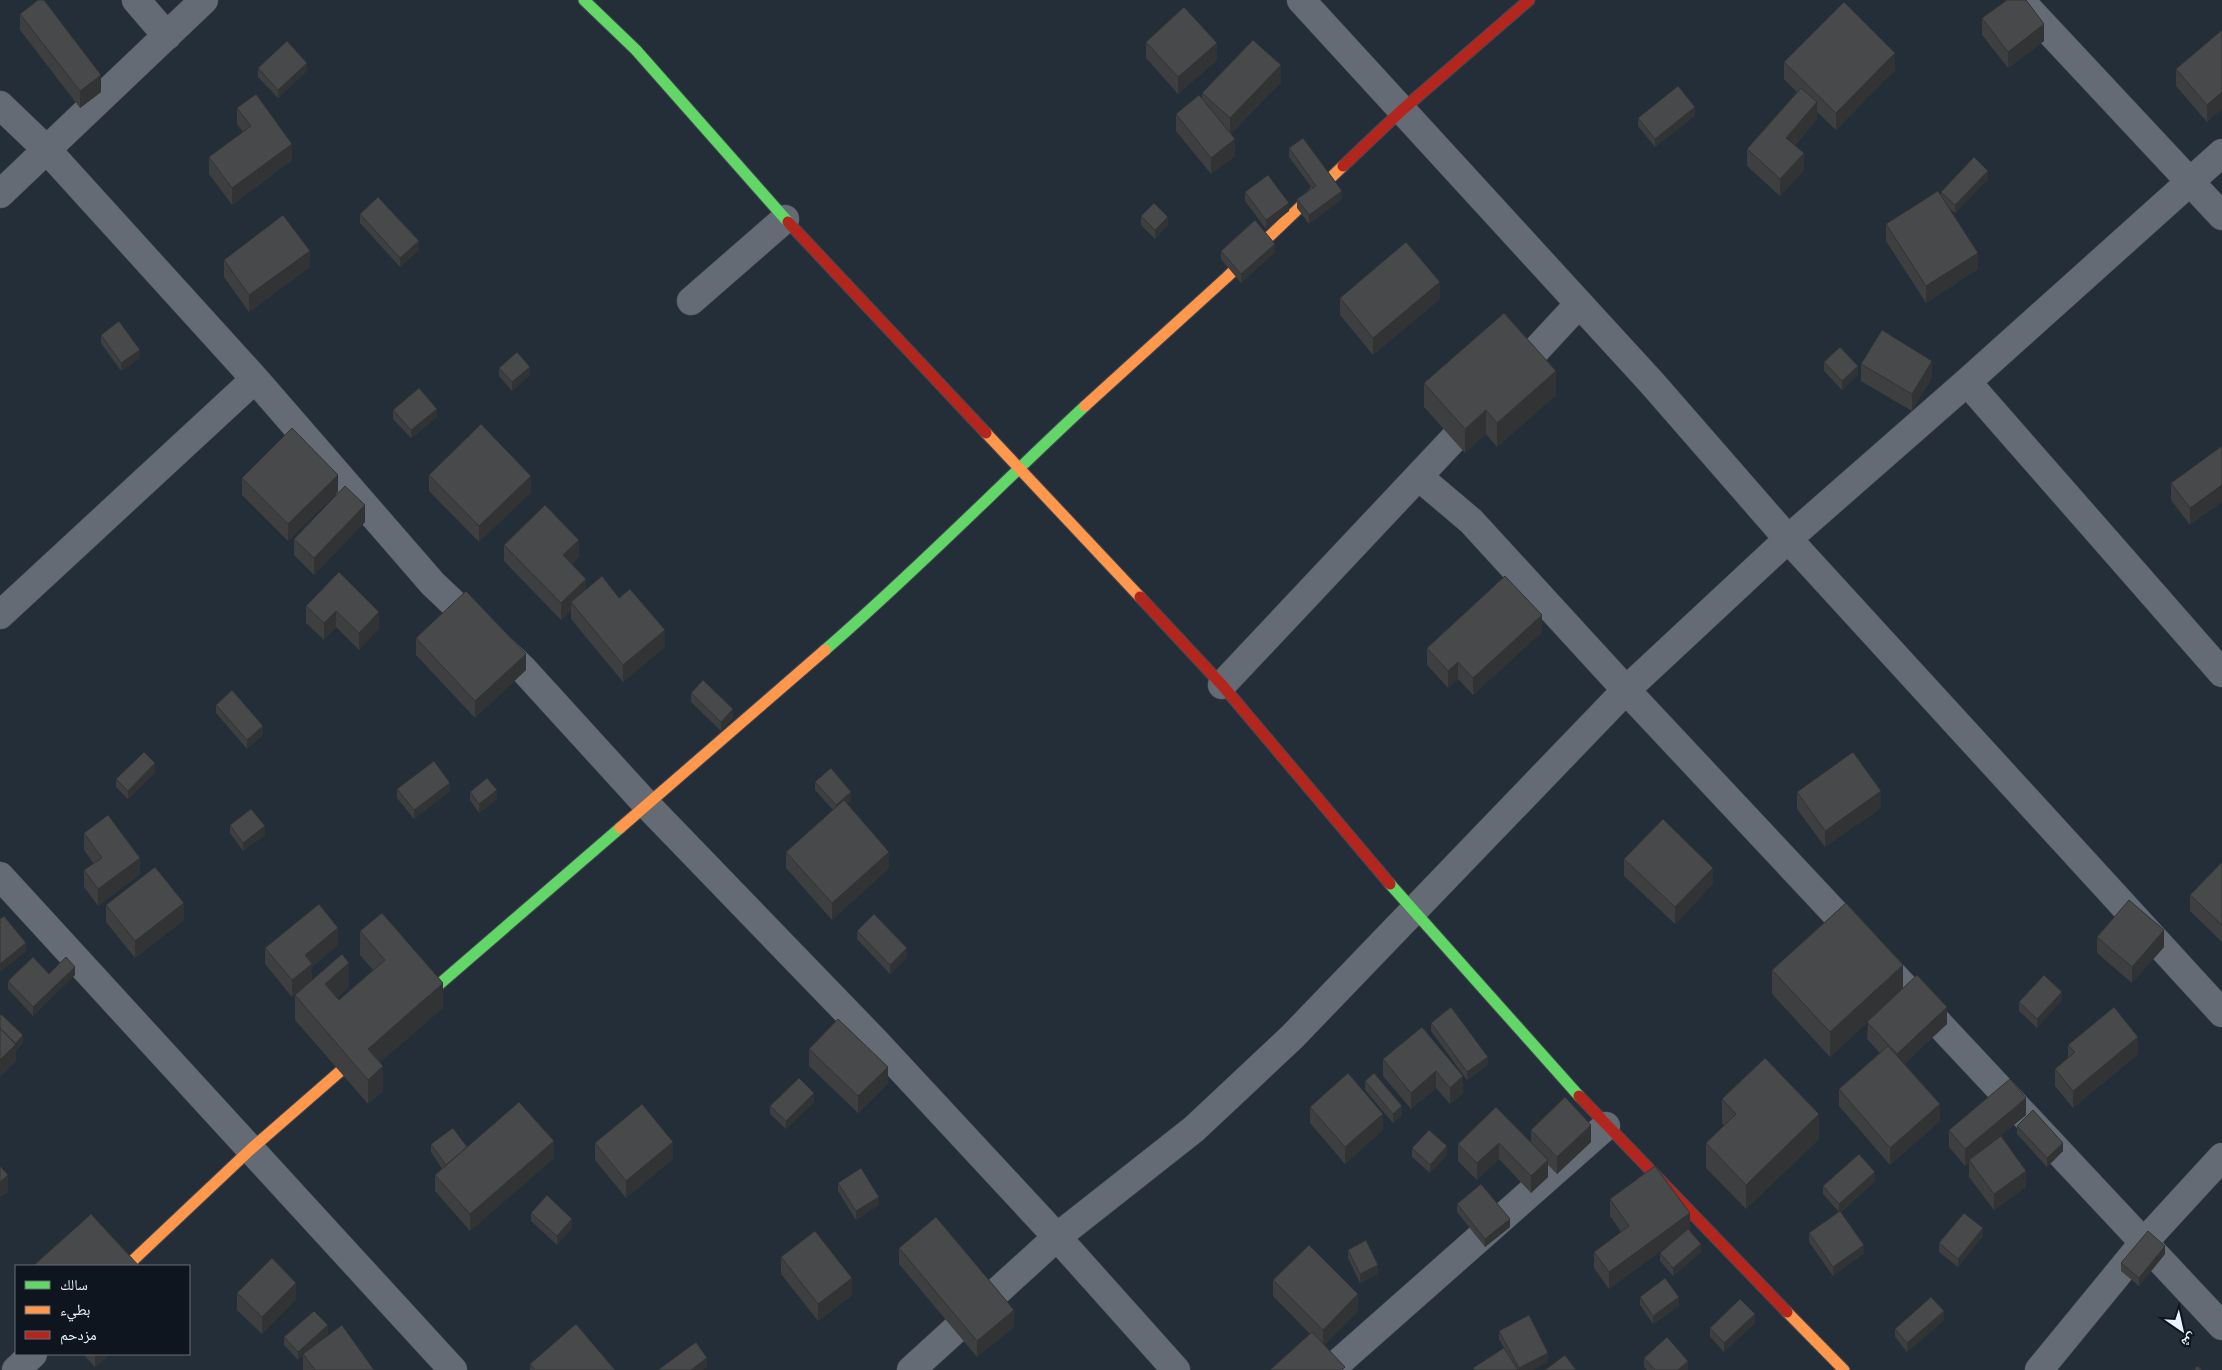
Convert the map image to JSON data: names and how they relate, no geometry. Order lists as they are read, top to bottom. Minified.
{"legend":["سالك","بطيء","مزدحم"],"north":"bottom right"}
